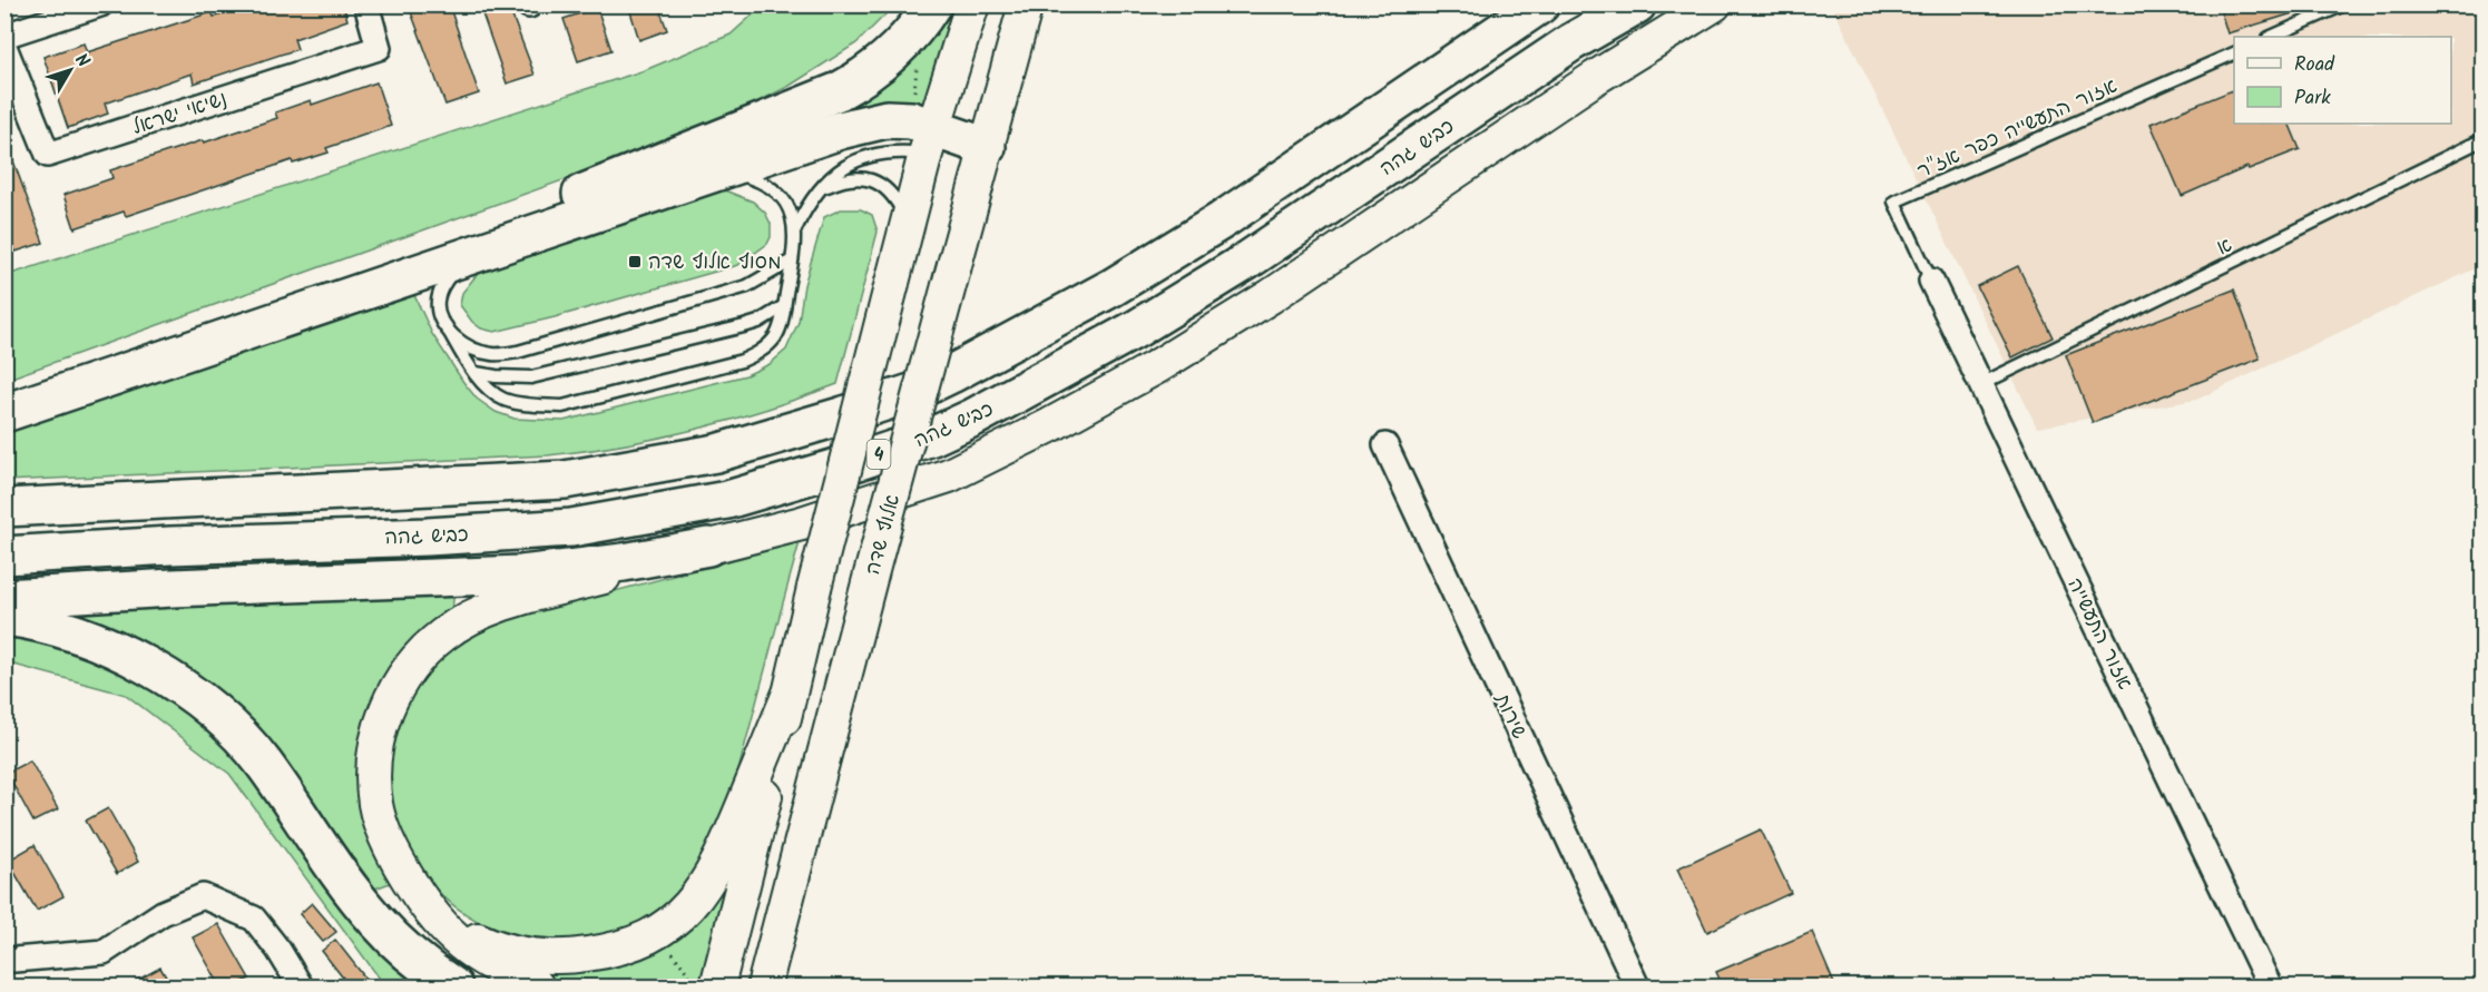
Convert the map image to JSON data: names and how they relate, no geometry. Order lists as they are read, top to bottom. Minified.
{"streets":{"highway":["כביש גהה","4"],"main road":["אלוף שדה"],"street":["נשיאי ישראל","אזור התעשייה","שירות"],"lane":["אזור התעשייה כפר אז\"ר","א"]},"crossings":[["אזור התעשייה כפר אז\"ר","אזור התעשייה"],["א","אזור התעשייה"]],"places":{"transit":["מסוף אלוף שדה"]},"legend":["Road","Park"],"north":"top right"}
